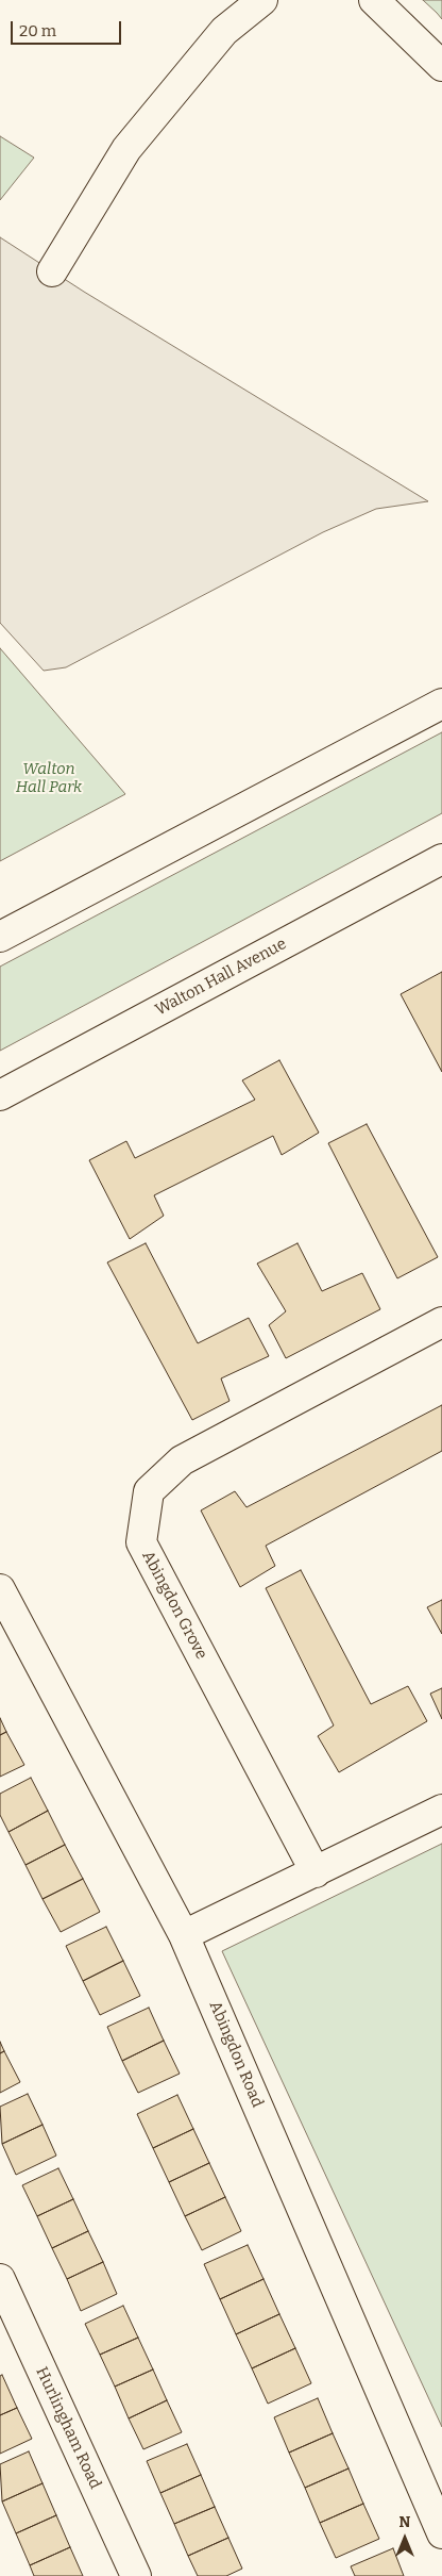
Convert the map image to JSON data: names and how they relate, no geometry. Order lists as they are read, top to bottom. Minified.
{"streets":{"main road":["Walton Hall Avenue","Abingdon Grove","Abingdon Road","Hurlingham Road"]},"parks":["Walton Hall Park"],"scale_bar":"20 m","north":"top"}
